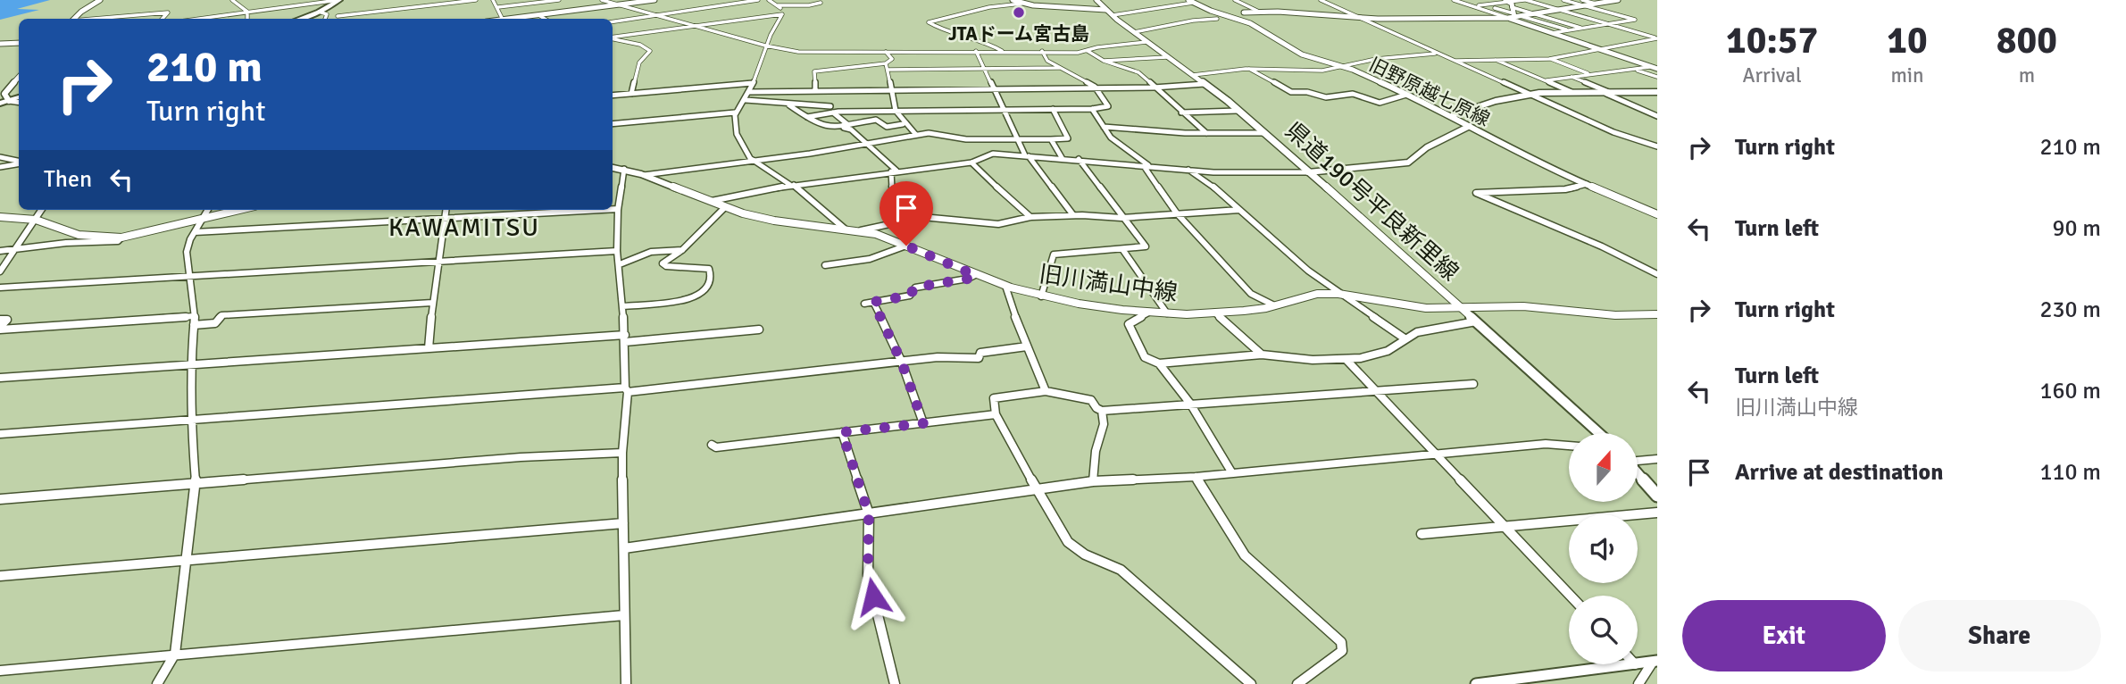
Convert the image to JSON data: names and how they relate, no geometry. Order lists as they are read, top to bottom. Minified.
{"streets":{"main road":["県道190号平良新里線"],"street":["旧野原越七原線","旧川満山中線"]},"crossings":[["県道190号平良新里線","旧川満山中線"]],"districts":["KAWAMITSU"],"places":["JTAドーム宮古島"],"north":"top","page":{"eta":["10:57","Arrival","10","min","800","m"],"turn":["210 m","Turn right"],"list":[{"name":"Turn right","value":"210 m"},{"name":"Turn left","value":"90 m"},{"name":"Turn right","value":"230 m"},{"name":"Turn left","note":"旧川満山中線","value":"160 m"},{"name":"Arrive at destination","value":"110 m"}],"then":"Then","buttons":["Exit","Share"]}}
